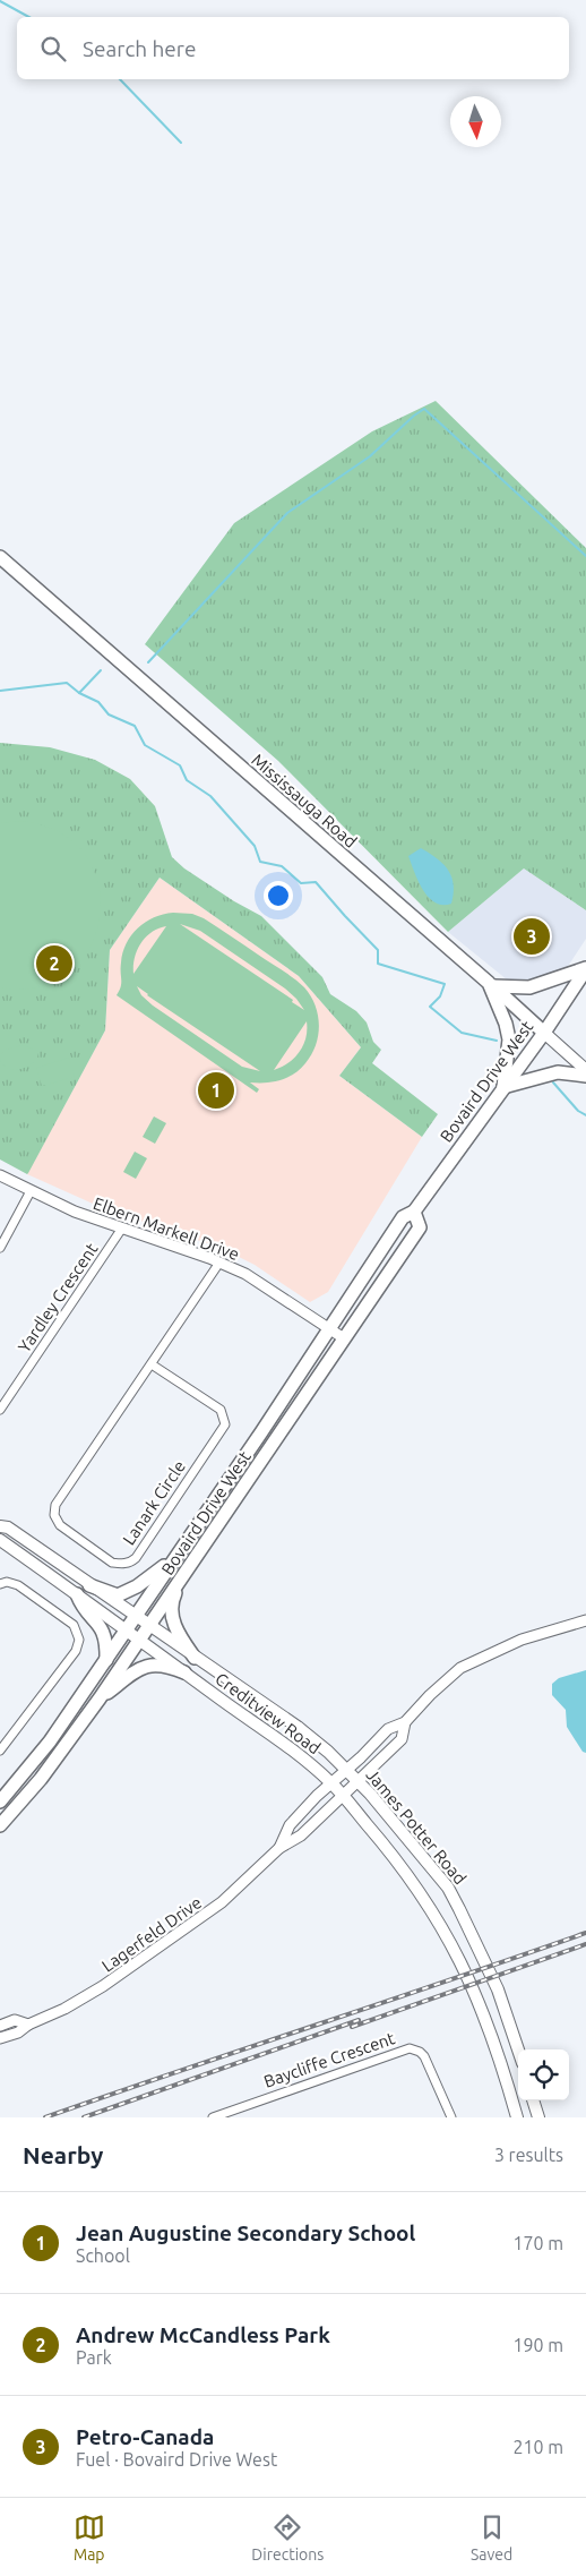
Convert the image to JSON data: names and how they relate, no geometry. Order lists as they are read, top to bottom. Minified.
{"streets":{"main road":["Mississauga Road","Bovaird Drive West","Creditview Road","James Potter Road"],"street":["Elbern Markell Drive","Yardley Crescent","Lanark Circle","Lagerfeld Drive","Baycliffe Crescent"]},"crossings":[["Mississauga Road","Bovaird Drive West"],["Bovaird Drive West","Elbern Markell Drive"],["Bovaird Drive West","Creditview Road"],["Elbern Markell Drive","Yardley Crescent"],["Elbern Markell Drive","Lanark Circle"],["Creditview Road","James Potter Road"],["Creditview Road","Lagerfeld Drive"],["James Potter Road","Lagerfeld Drive"]],"north":"bottom","page":{"search":"Search here","pins":["3","2","1"],"heading":["Nearby","3 results"],"list":[{"mark":"1","name":"Jean Augustine Secondary School","note":"School","value":"170 m"},{"mark":"2","name":"Andrew McCandless Park","note":"Park","value":"190 m"},{"mark":"3","name":"Petro-Canada","note":"Fuel · Bovaird Drive West","value":"210 m"}],"nav":["Map","Directions","Saved"]}}
